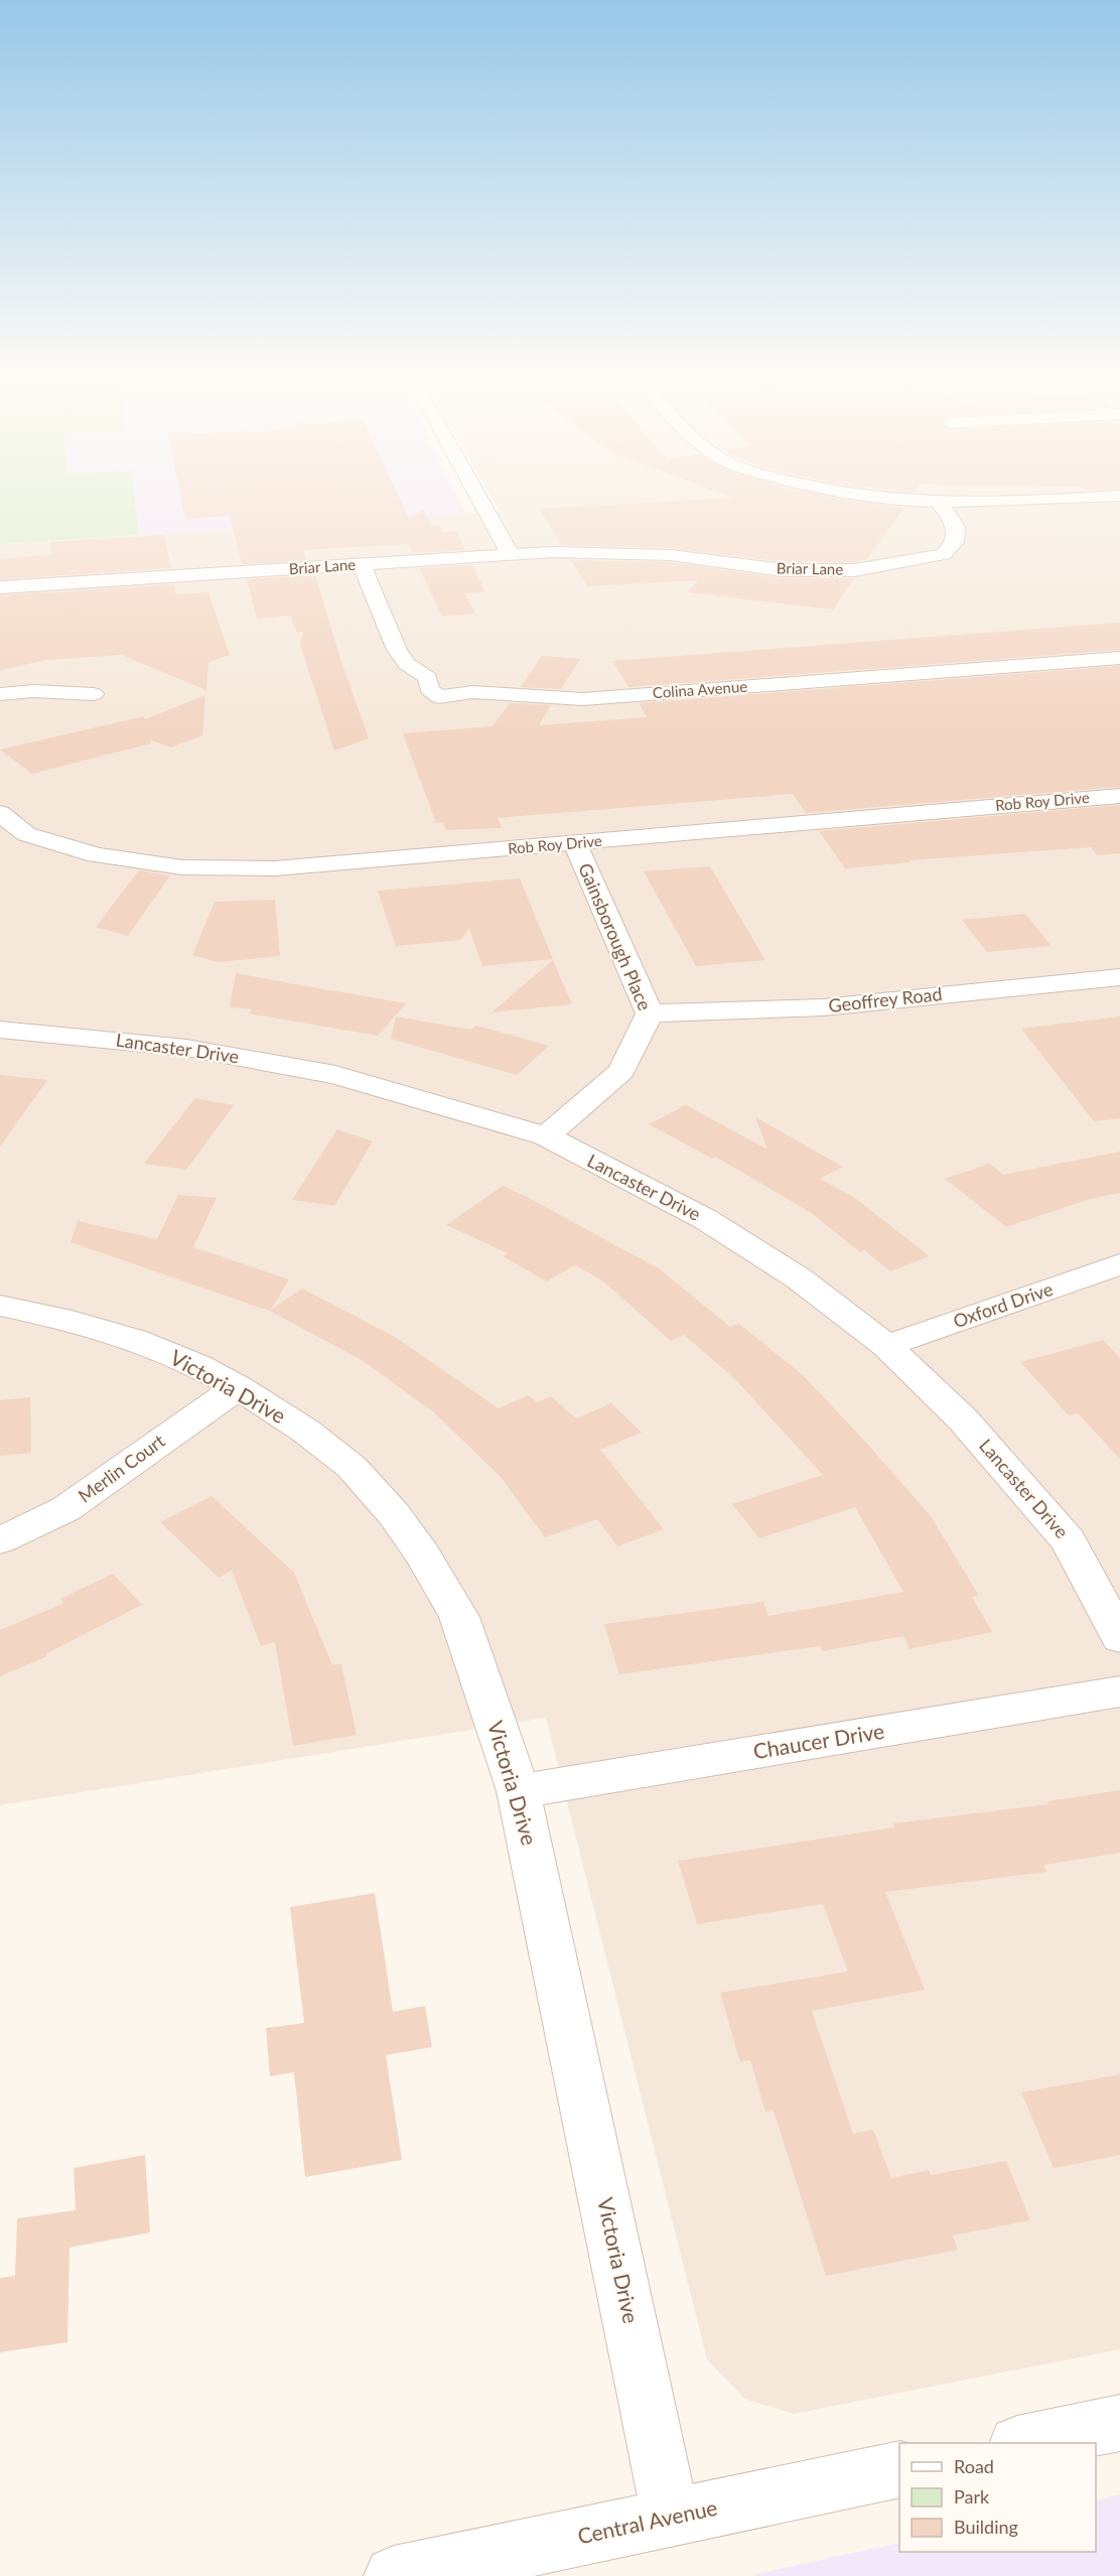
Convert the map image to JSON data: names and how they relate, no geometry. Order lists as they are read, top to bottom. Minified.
{"streets":{"street":["Briar Lane","Colina Avenue","Rob Roy Drive","Gainsborough Place","Geoffrey Road","Lancaster Drive","Oxford Drive","Victoria Drive","Merlin Court","Chaucer Drive","Central Avenue"]},"crossings":[["Briar Lane","Colina Avenue"],["Rob Roy Drive","Gainsborough Place"],["Gainsborough Place","Geoffrey Road"],["Gainsborough Place","Lancaster Drive"],["Lancaster Drive","Oxford Drive"],["Victoria Drive","Merlin Court"],["Victoria Drive","Chaucer Drive"],["Victoria Drive","Central Avenue"]],"legend":["Road","Park","Building"]}
